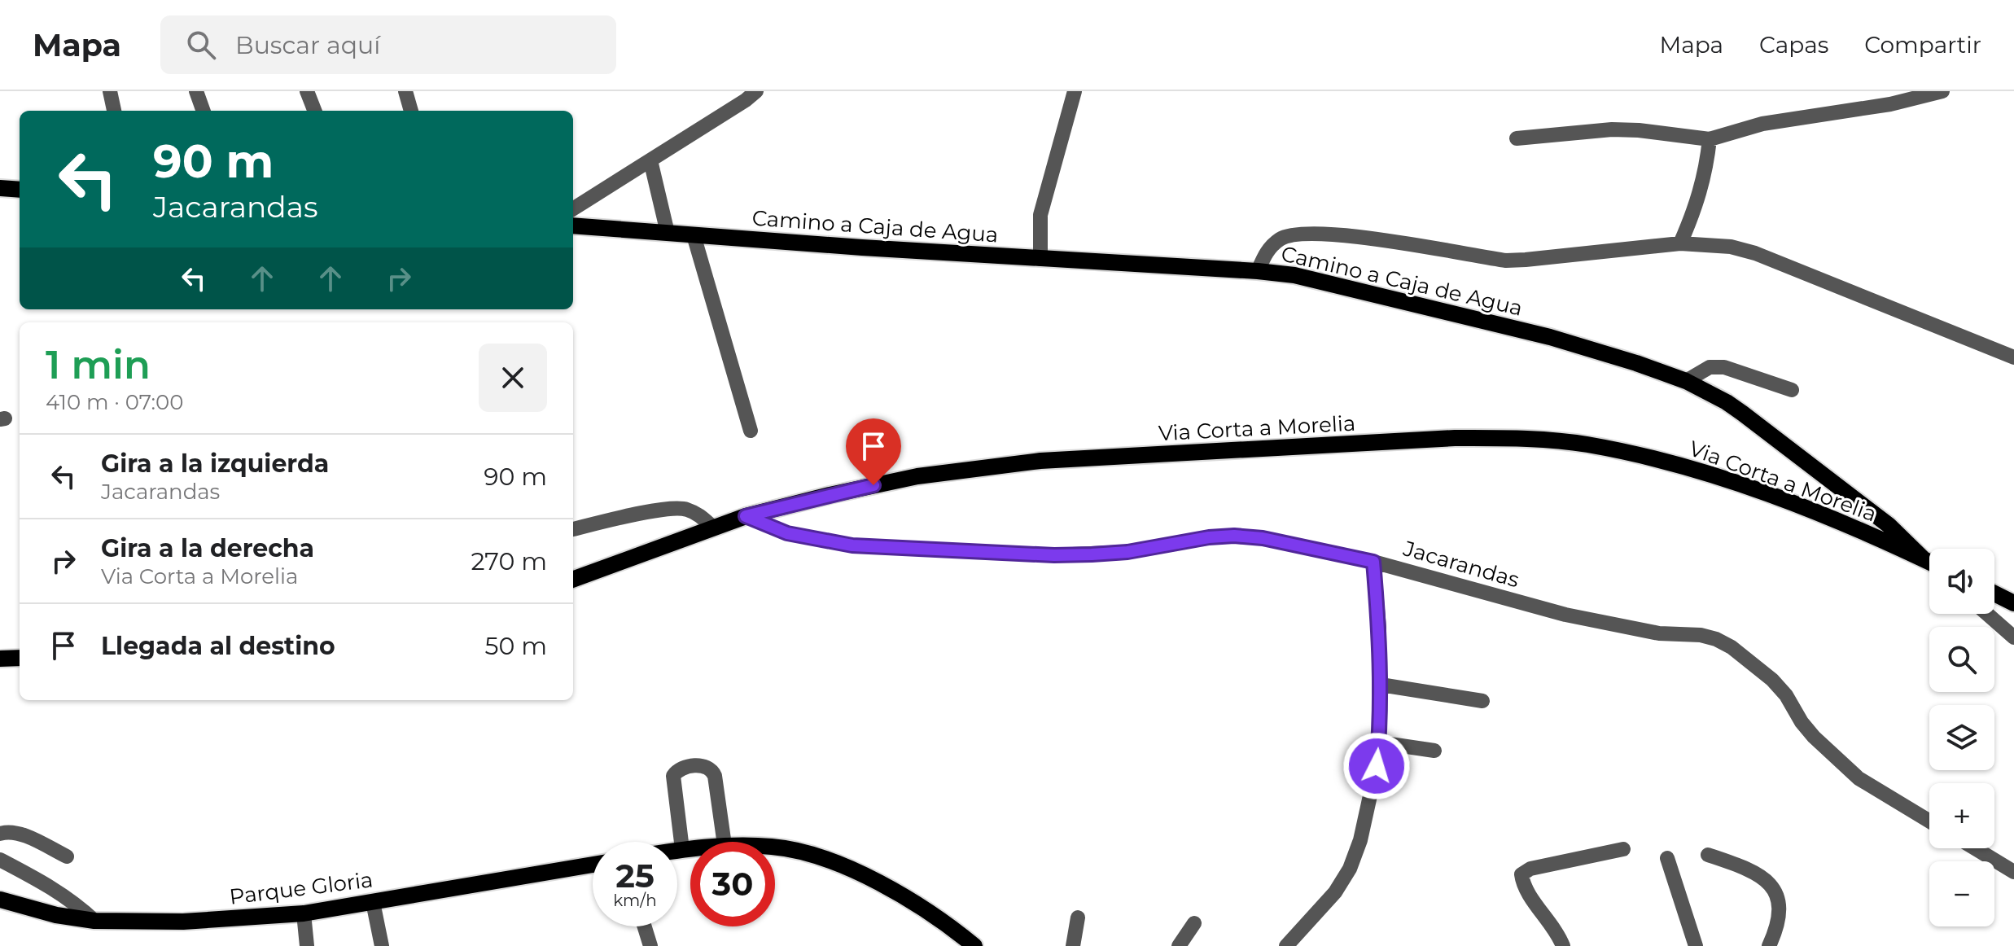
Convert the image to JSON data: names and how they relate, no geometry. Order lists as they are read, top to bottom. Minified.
{"streets":{"main road":["Camino a Caja de Agua","Via Corta a Morelia","Parque Gloria"],"street":["Jacarandas"]},"crossings":[["Camino a Caja de Agua","Via Corta a Morelia"],["Via Corta a Morelia","Jacarandas"]],"page":{"header":"Mapa","search":"Buscar aquí","nav":["Mapa","Capas","Compartir"],"turn":["90 m","Jacarandas"],"heading":["1 min","410 m · 07:00"],"list":[{"name":"Gira a la izquierda","note":"Jacarandas","value":"90 m"},{"name":"Gira a la derecha","note":"Via Corta a Morelia","value":"270 m"},{"name":"Llegada al destino","value":"50 m"}],"map_buttons":["+","−"],"speed":"25 km/h","limit":"30"}}
